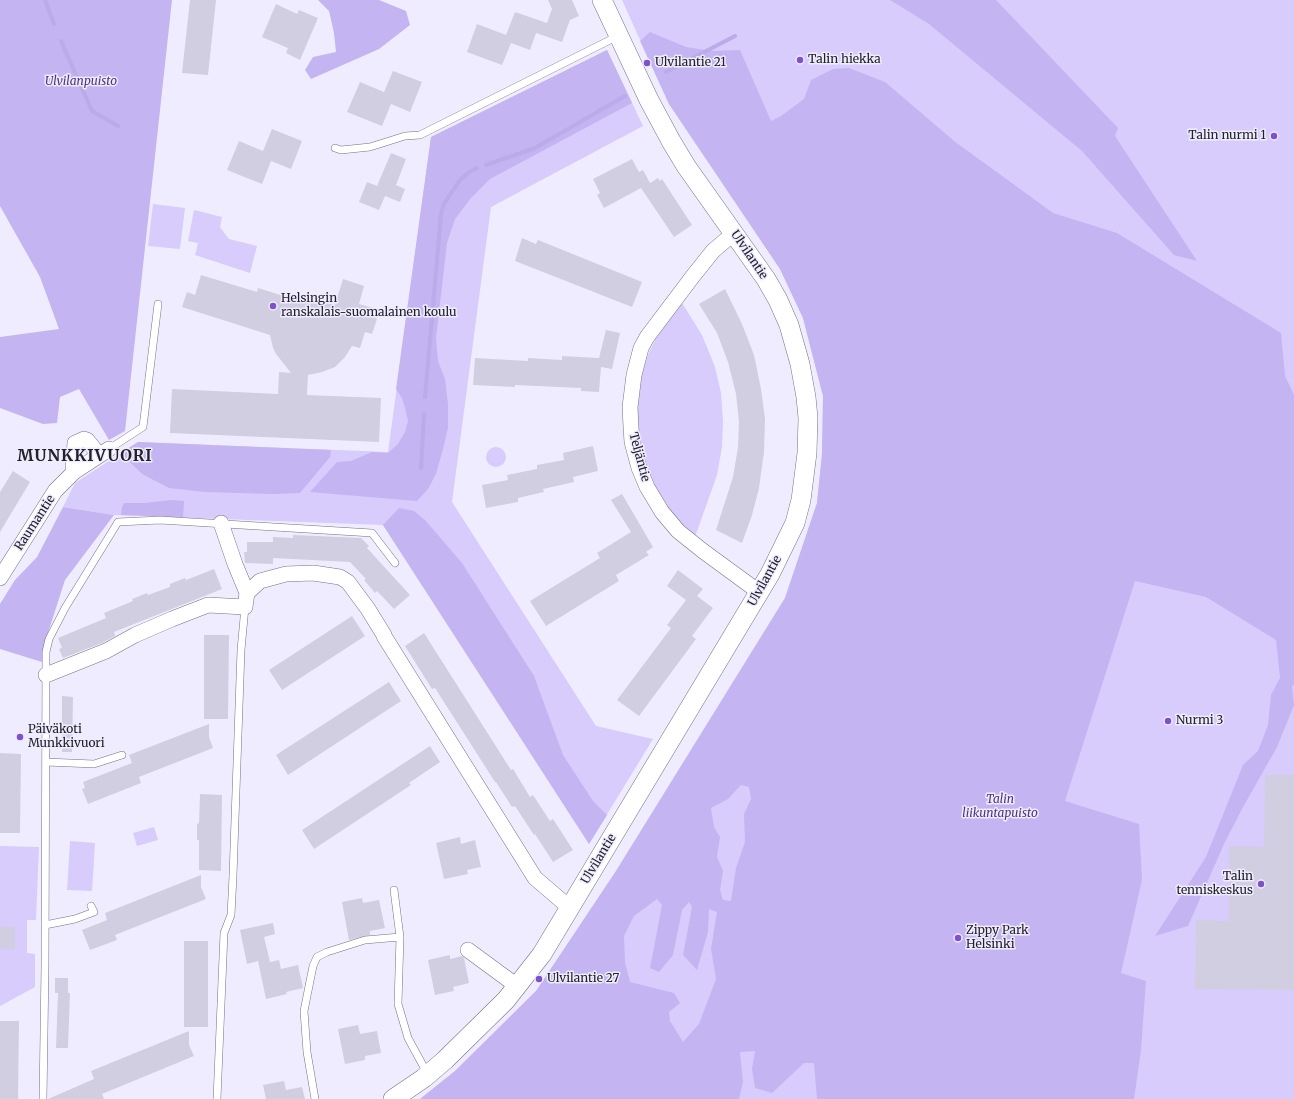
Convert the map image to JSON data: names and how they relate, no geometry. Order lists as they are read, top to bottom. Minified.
{"streets":{"street":["Ulvilantie","Teljäntie","Raumantie"]},"crossings":[["Ulvilantie","Teljäntie"]],"districts":["MUNKKIVUORI"],"parks":["Ulvilanpuisto","Talin liikuntapuisto"],"places":["Talin hiekka","Ulvilantie 21","Talin nurmi 1","Helsingin ranskalais-suomalainen koulu","Nurmi 3","Päiväkoti Munkkivuori","Talin tenniskeskus","Zippy Park Helsinki","Ulvilantie 27"]}
